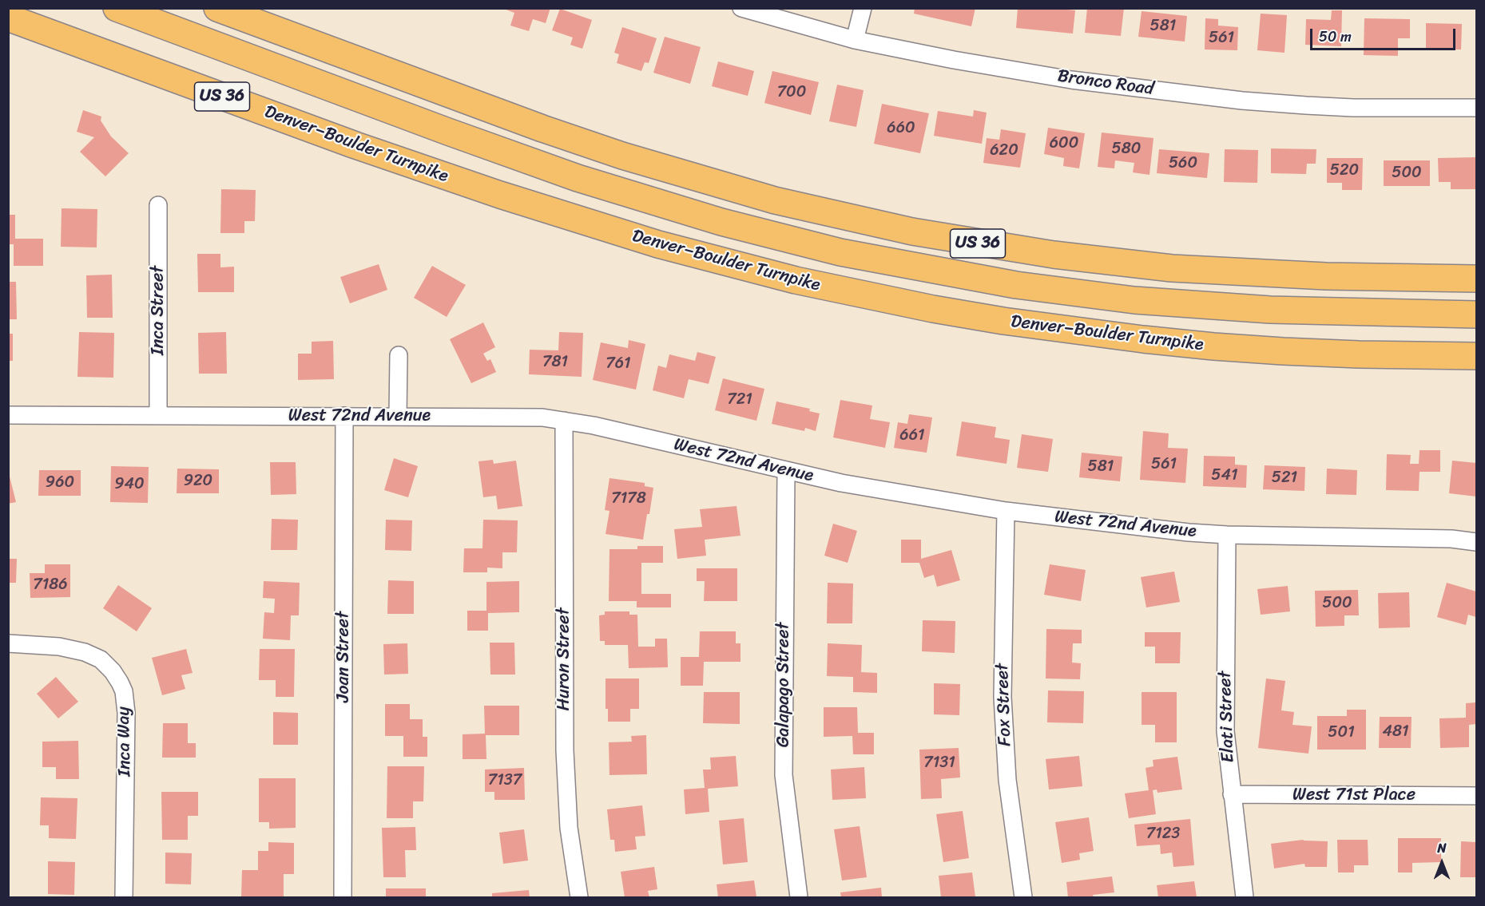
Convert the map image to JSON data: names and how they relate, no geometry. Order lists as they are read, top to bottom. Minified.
{"streets":{"highway":["US 36","Denver–Boulder Turnpike"],"street":["Bronco Road","Inca Street","West 72nd Avenue","Joan Street","Huron Street","Galapago Street","Fox Street","Elati Street","Inca Way","West 71st Place"]},"crossings":[["Inca Street","West 72nd Avenue"],["West 72nd Avenue","Joan Street"],["West 72nd Avenue","Huron Street"],["West 72nd Avenue","Galapago Street"],["West 72nd Avenue","Fox Street"],["West 72nd Avenue","Elati Street"],["Elati Street","West 71st Place"]],"house_numbers":["581","561","700","660","600","580","620","560","520","500","781","761","721","661","561","581","541","521","920","960","940","7178","7186","500","481","501","7131","7137","7123"],"scale_bar":"50 m","north":"top"}
